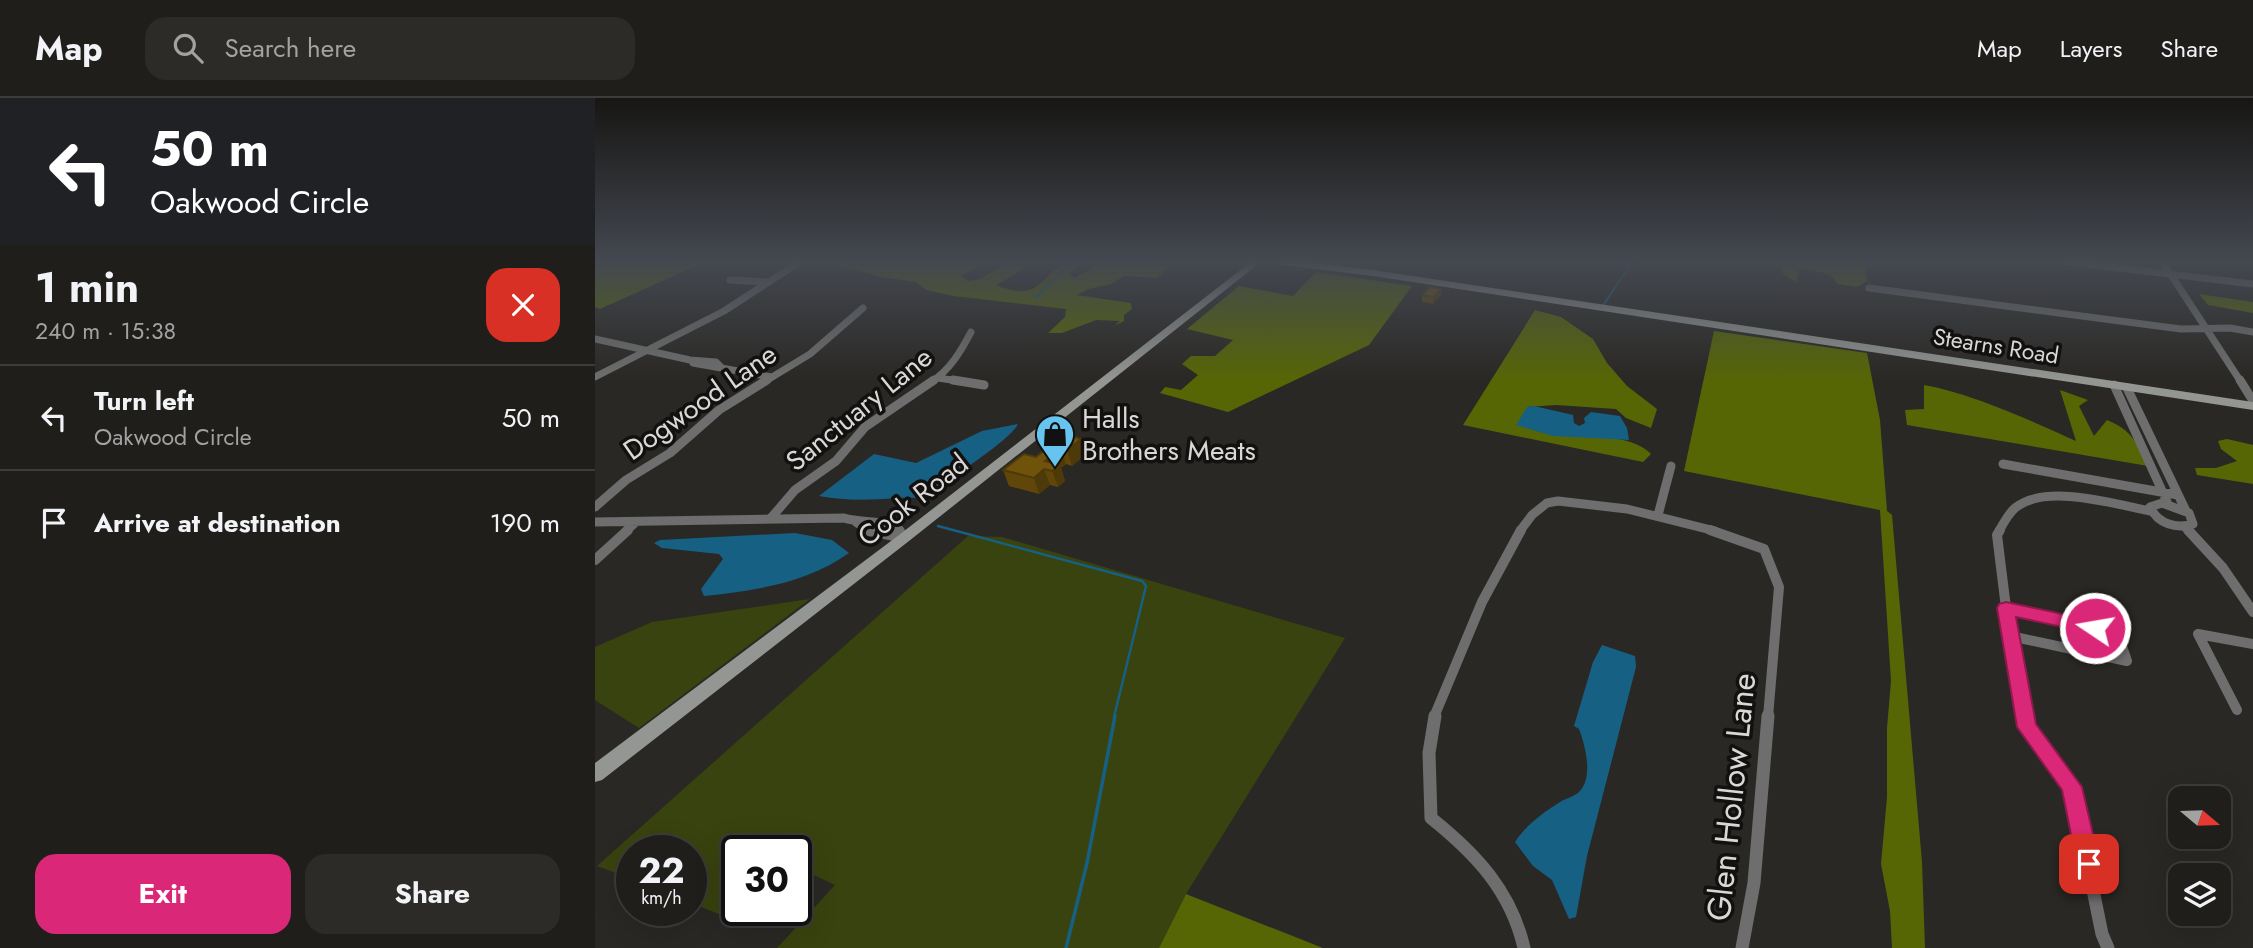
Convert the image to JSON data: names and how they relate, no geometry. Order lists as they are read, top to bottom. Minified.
{"streets":{"main road":["Stearns Road","Cook Road"],"street":["Dogwood Lane","Sanctuary Lane","Glen Hollow Lane"]},"places":{"shop":["Halls Brothers Meats"]},"north":"right","page":{"header":"Map","search":"Search here","nav":["Map","Layers","Share"],"turn":["50 m","Oakwood Circle"],"heading":["1 min","240 m · 15:38"],"list":[{"name":"Turn left","note":"Oakwood Circle","value":"50 m"},{"name":"Arrive at destination","value":"190 m"}],"speed":"22 km/h","limit":"30","buttons":["Exit","Share"]}}
